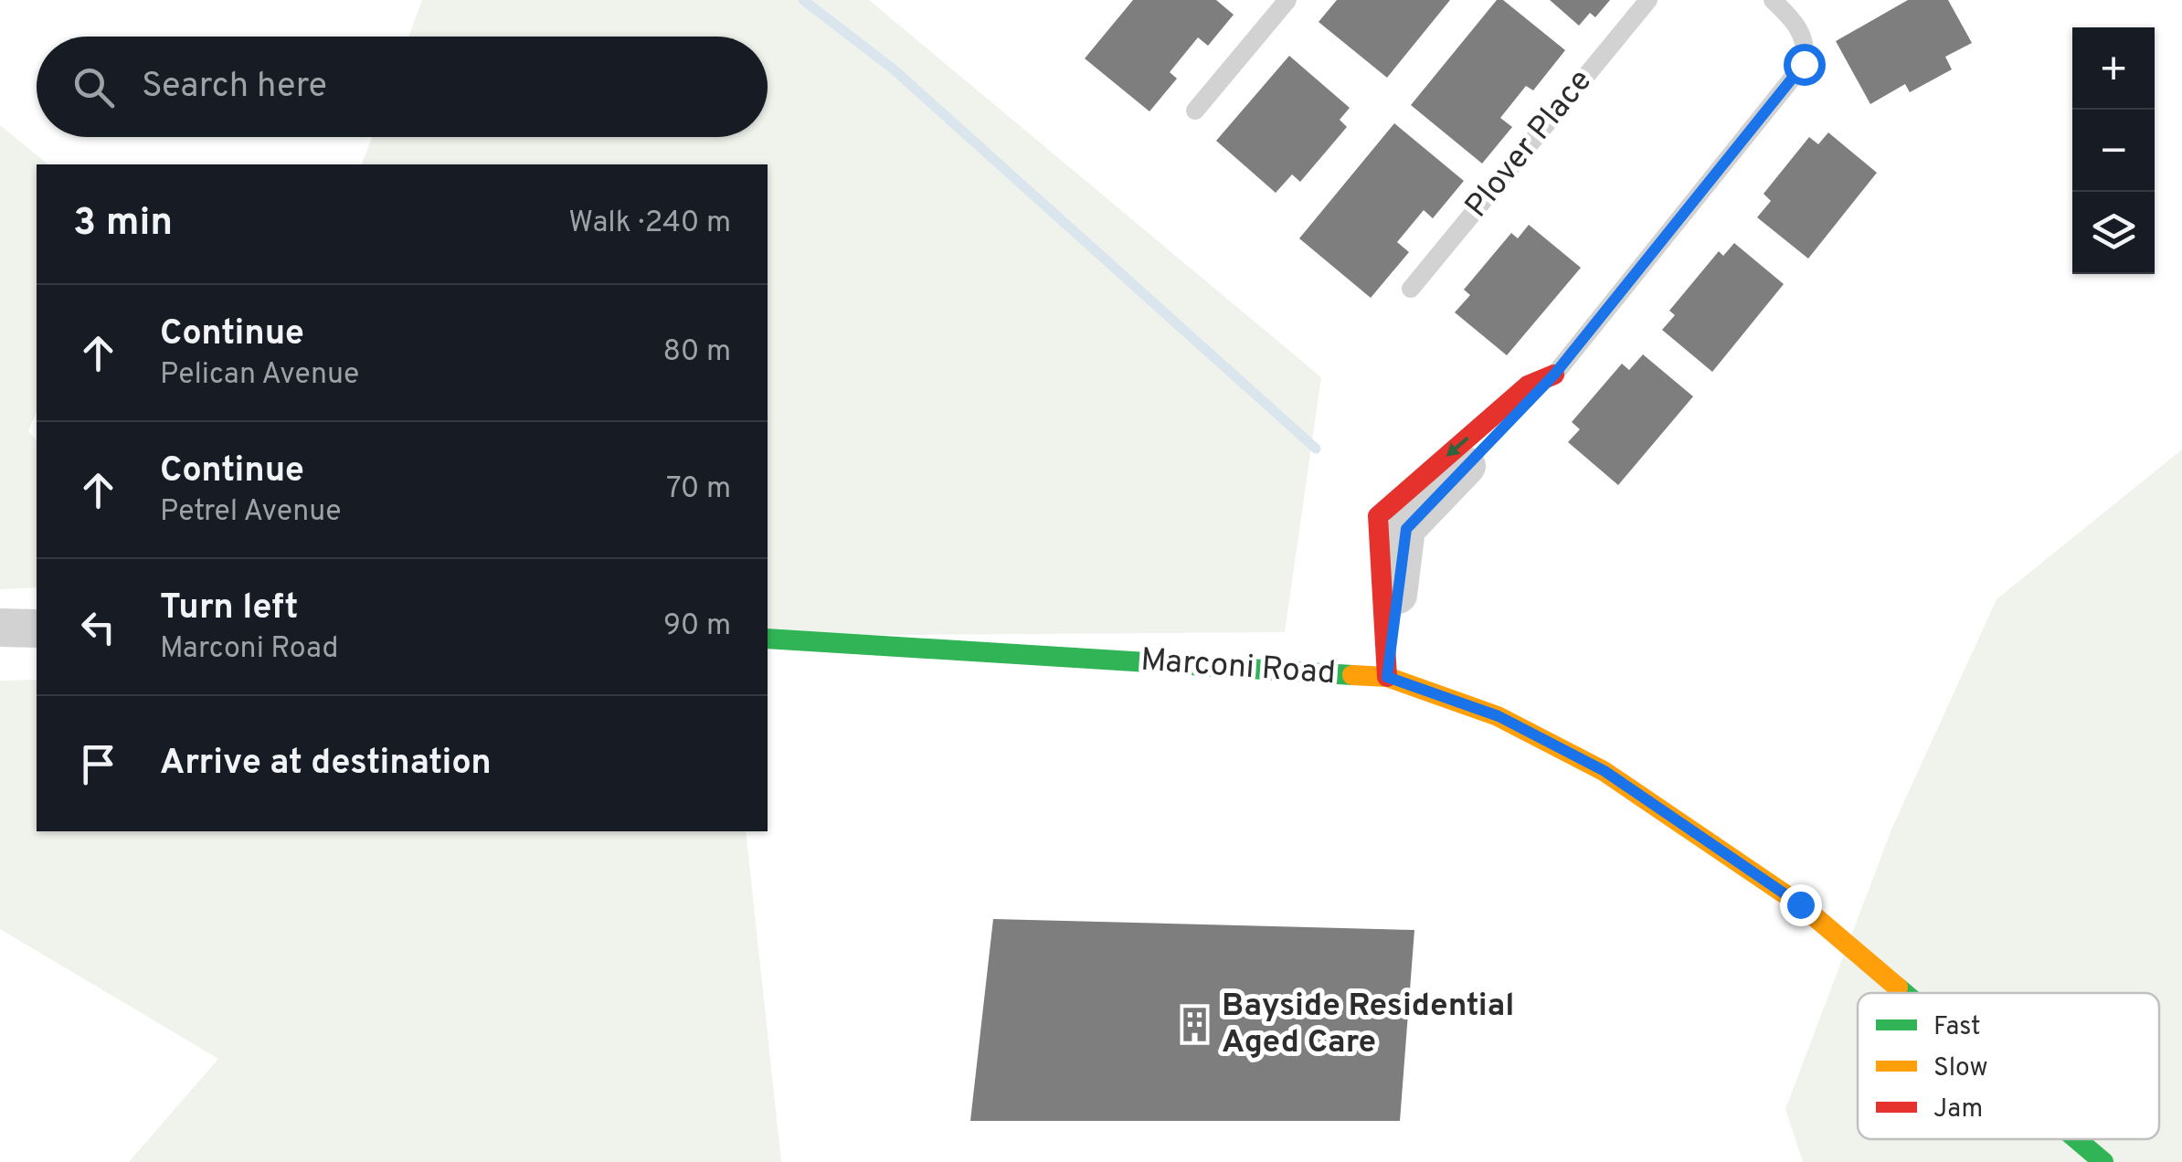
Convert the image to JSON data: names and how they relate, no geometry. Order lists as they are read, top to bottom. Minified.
{"streets":{"street":["Marconi Road"],"lane":["Plover Place"]},"places":{"building":["Bayside Residential Aged Care"]},"legend":["Fast","Slow","Jam"],"page":{"map_buttons":["+","−"],"search":"Search here","heading":["3 min","Walk · 240 m"],"list":[["Continue","Pelican Avenue","80 m"],["Continue","Petrel Avenue","70 m"],["Turn left","Marconi Road","90 m"],"Arrive at destination"]}}
